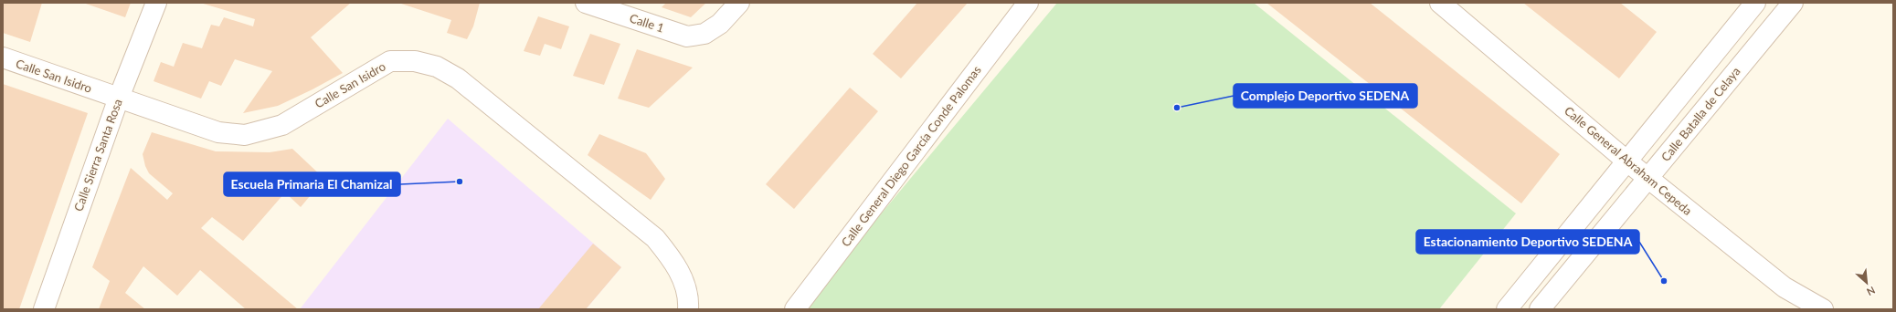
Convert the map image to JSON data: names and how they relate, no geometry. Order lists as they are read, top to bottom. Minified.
{"streets":{"street":["Calle 1","Calle San Isidro","Calle Batalla de Celaya","Calle Sierra Santa Rosa","Calle General Diego García Conde Palomas","Calle General Abraham Cepeda"]},"crossings":[["Calle San Isidro","Calle Sierra Santa Rosa"],["Calle Batalla de Celaya","Calle General Abraham Cepeda"]],"places":["Complejo Deportivo SEDENA","Escuela Primaria El Chamizal","Estacionamiento Deportivo SEDENA"],"north":"bottom right"}
